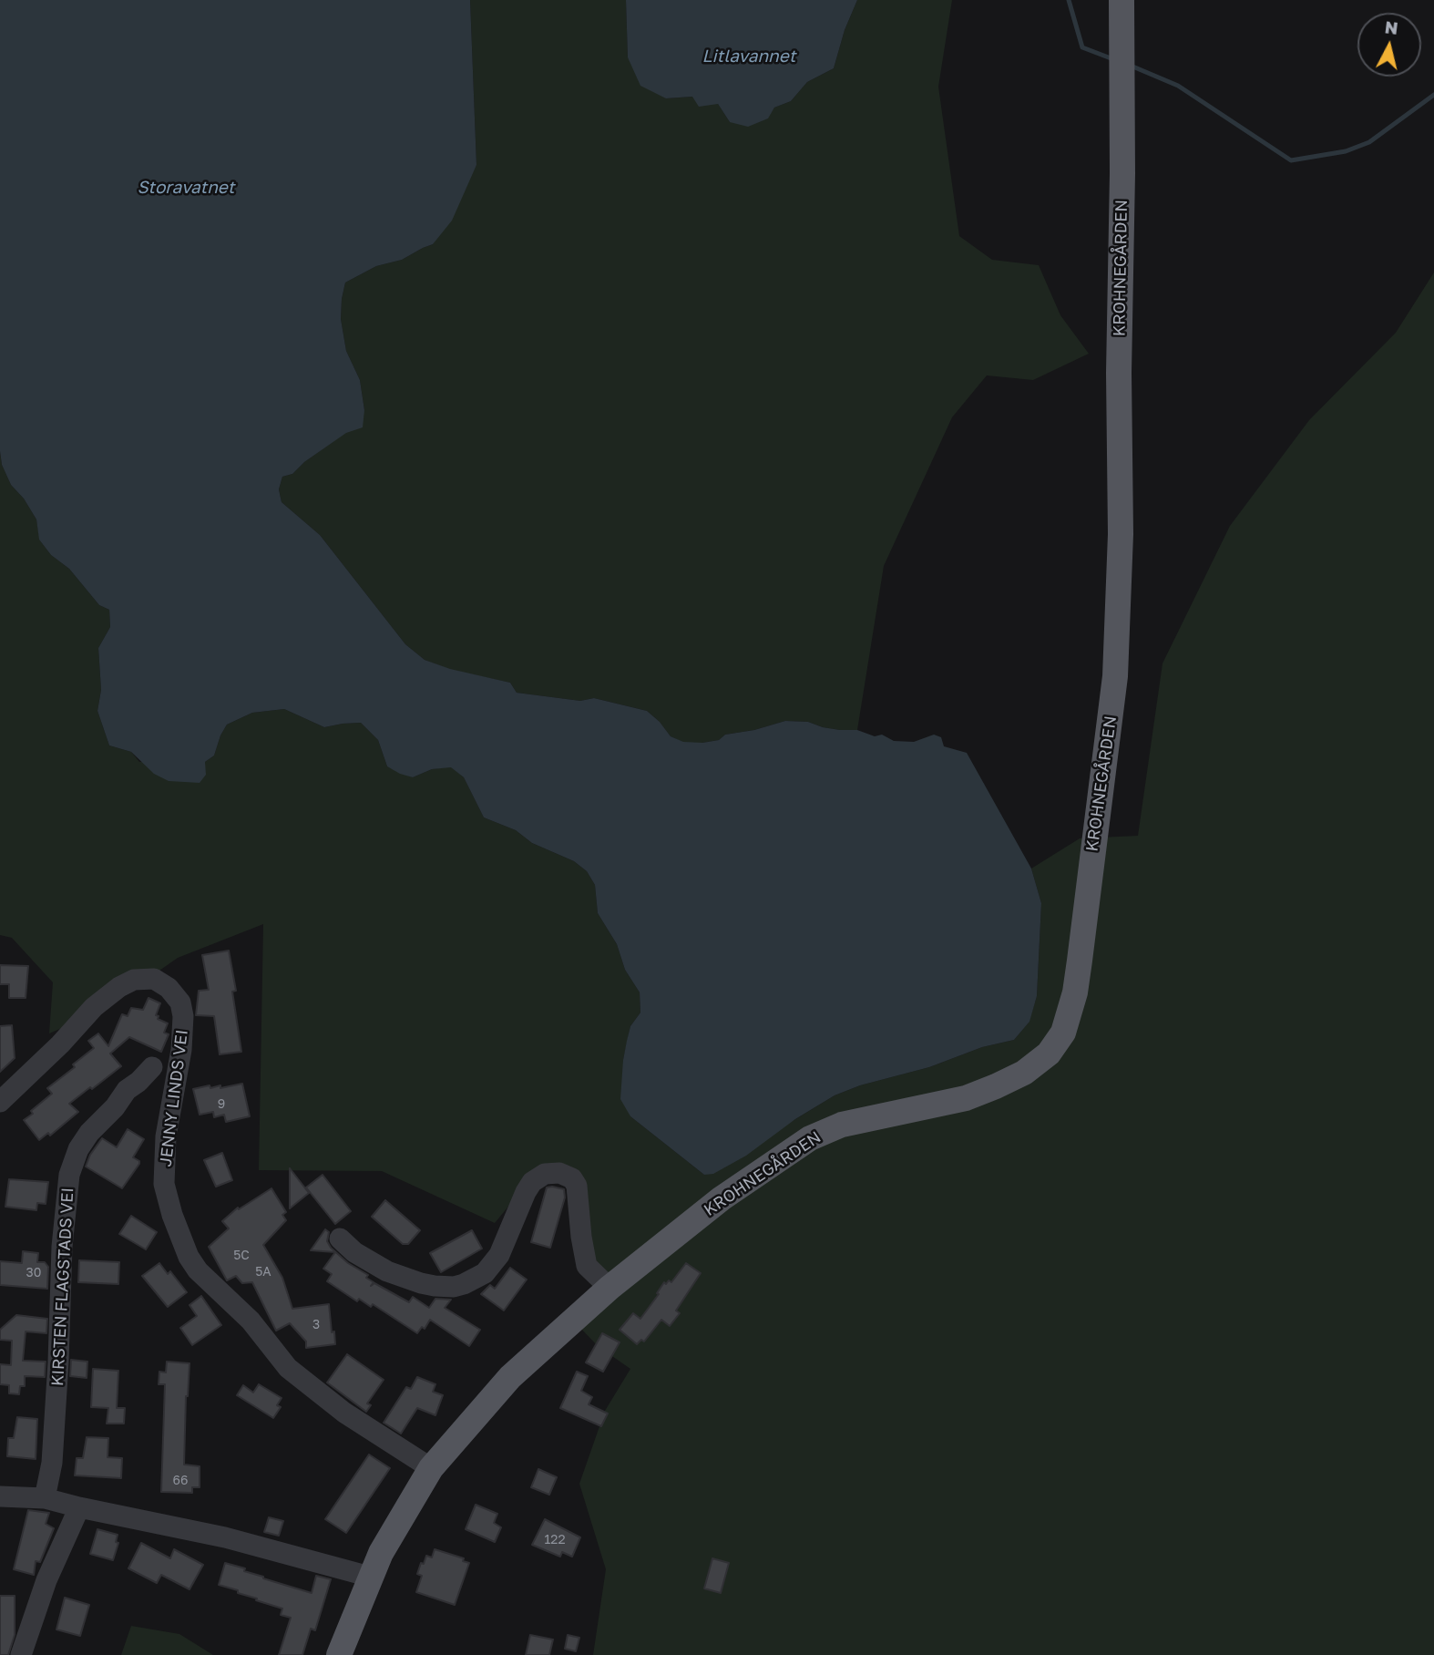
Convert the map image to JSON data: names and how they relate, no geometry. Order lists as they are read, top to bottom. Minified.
{"streets":{"main road":["KROHNEGÅRDEN"],"street":["JENNY LINDS VEI","KIRSTEN FLAGSTADS VEI"]},"crossings":[["KROHNEGÅRDEN","JENNY LINDS VEI"]],"water":["Litlavannet","Storavatnet"],"house_numbers":["9","5C","5A","30","3","66","122"],"north":"top"}
